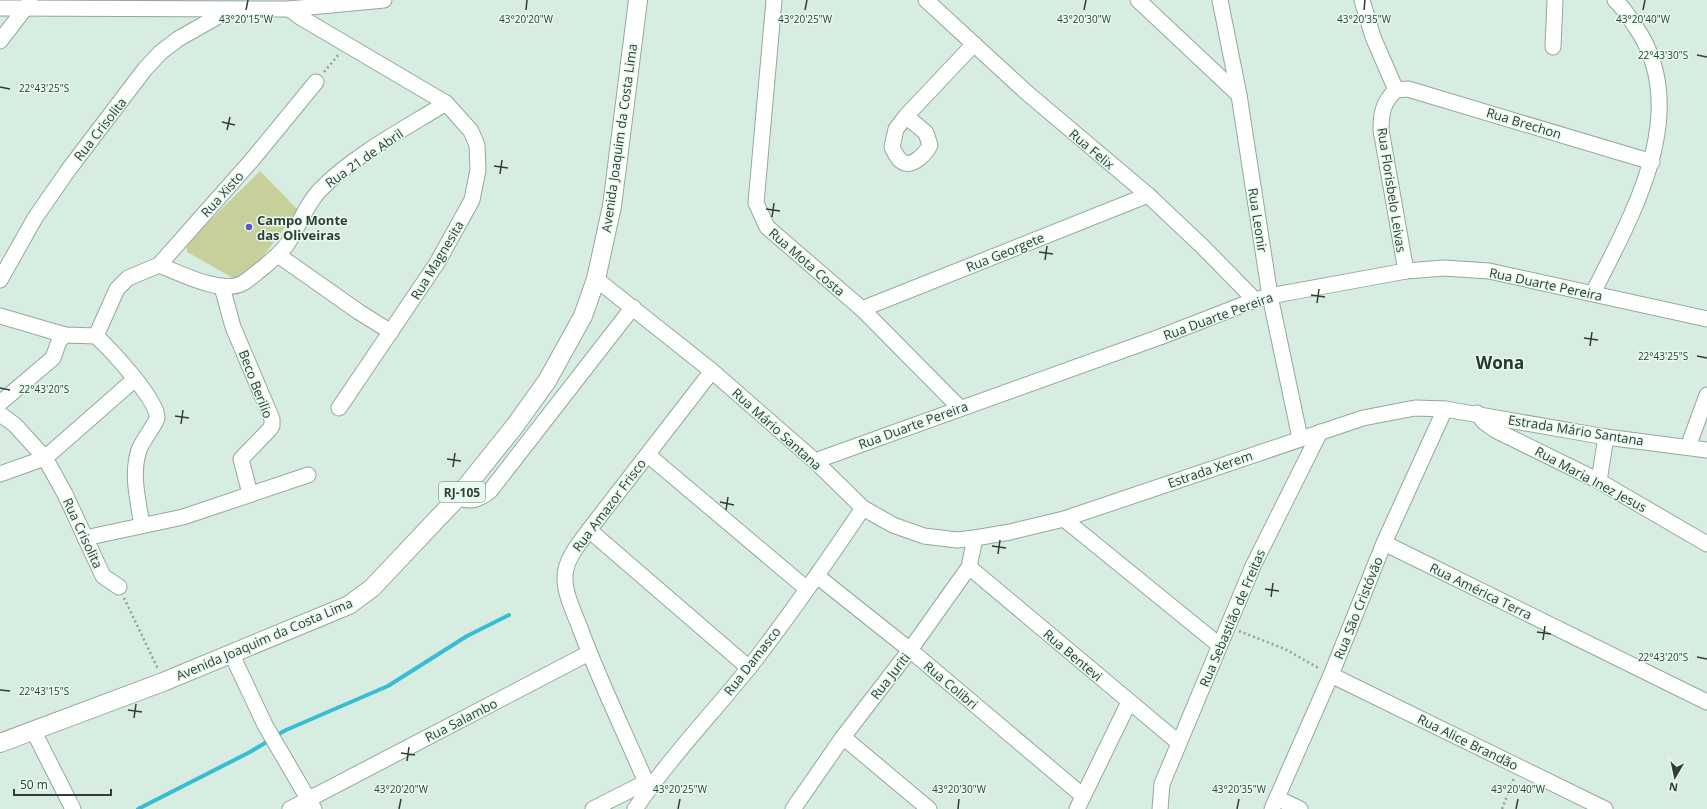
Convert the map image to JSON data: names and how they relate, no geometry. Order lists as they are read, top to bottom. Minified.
{"streets":{"main road":["Avenida Joaquim da Costa Lima","RJ-105"],"street":["Rua Brechon","Rua Crisolita","Rua Felix","Rua 21 de Abril","Rua Florisbelo Leivas","Rua Xisto","Rua Leonir","Rua Georgete","Rua Magnesita","Rua Mota Costa","Rua Duarte Pereira","Beco Berilio","Rua Mário Santana","Estrada Mário Santana","Estrada Xerem","Rua Maria Inez Jesus","Rua Amazor Frisco","Rua América Terra","Rua São Cristóvão","Rua Sebastião de Freitas","Rua Bentevi","Rua Damasco","Rua Juriti","Rua Colibri","Rua Salambo","Rua Alice Brandão"]},"crossings":[["Rua Brechon","Rua Florisbelo Leivas"],["Avenida Joaquim da Costa Lima","Rua Mário Santana"],["Rua Felix","Rua Georgete"],["Rua Felix","Rua Duarte Pereira"],["Rua 21 de Abril","Rua Xisto"],["Rua 21 de Abril","Rua Magnesita"],["Rua 21 de Abril","Beco Berilio"],["Rua Florisbelo Leivas","Rua Duarte Pereira"],["Rua Leonir","Rua Duarte Pereira"],["Rua Leonir","Estrada Xerem"],["Rua Georgete","Rua Mota Costa"],["Rua Mota Costa","Rua Duarte Pereira"],["Rua Duarte Pereira","Rua Mário Santana"],["Rua Mário Santana","Estrada Xerem"],["Rua Mário Santana","Rua Amazor Frisco"],["Rua Mário Santana","Rua Damasco"],["Rua Mário Santana","Rua Juriti"],["Estrada Mário Santana","Estrada Xerem"],["Estrada Mário Santana","Rua Maria Inez Jesus"],["Estrada Mário Santana","Rua São Cristóvão"],["Estrada Xerem","Rua São Cristóvão"],["Estrada Xerem","Rua Sebastião de Freitas"],["Estrada Xerem","Rua Juriti"],["Rua Amazor Frisco","Rua Damasco"],["Rua Amazor Frisco","Rua Salambo"],["Rua América Terra","Rua São Cristóvão"],["Rua São Cristóvão","Rua Alice Brandão"],["Rua Sebastião de Freitas","Rua Bentevi"],["Rua Bentevi","Rua Juriti"],["Rua Damasco","Rua Colibri"],["Rua Juriti","Rua Colibri"]],"districts":["Wona"],"places":["Campo Monte das Oliveiras"],"scale_bar":"50 m","north":"bottom","coordinates":["43°20'15\"W","43°20'20\"W","43°20'25\"W","43°20'30\"W","43°20'35\"W","43°20'40\"W","22°43'30\"S","22°43'25\"S","22°43'20\"S","22°43'15\"S"]}
